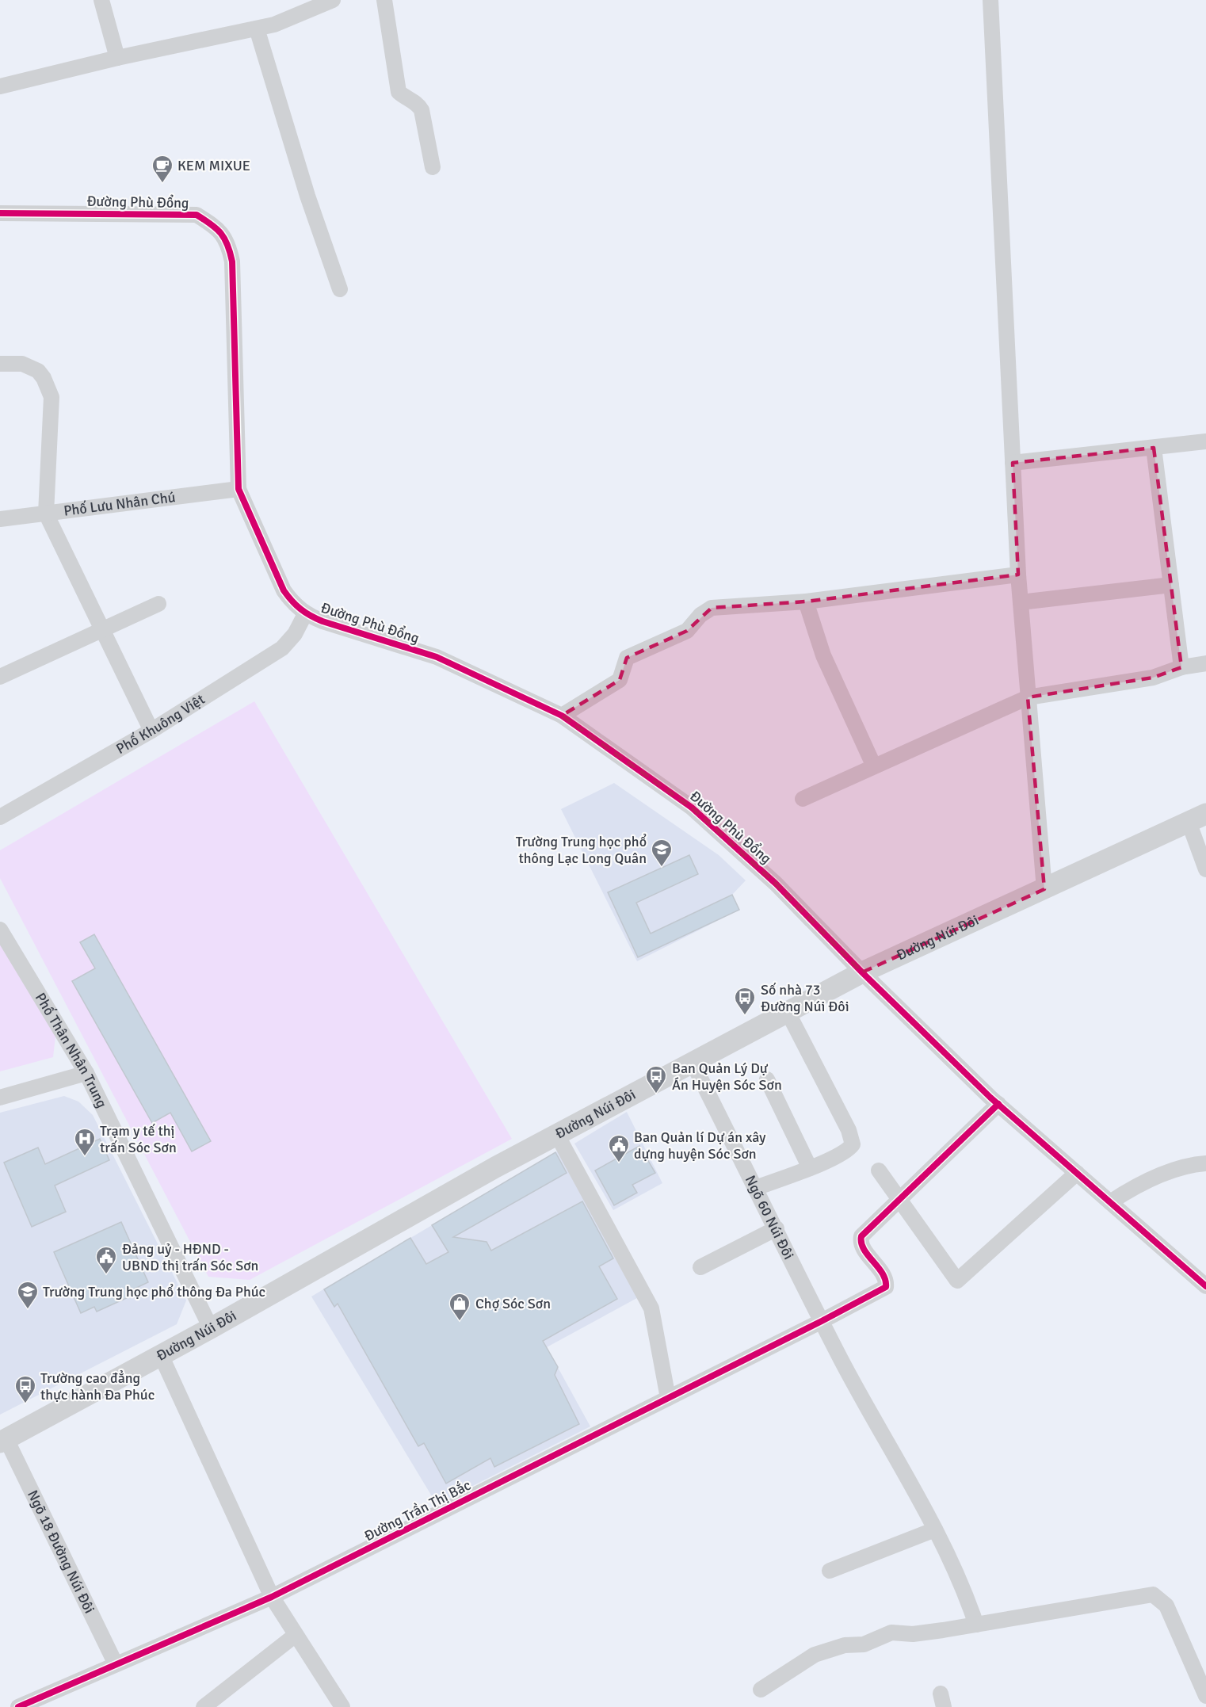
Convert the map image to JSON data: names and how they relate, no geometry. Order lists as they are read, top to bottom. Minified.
{"streets":{"main road":["Đường Núi Đôi"],"street":["Đường Phù Đổng","Phố Lưu Nhân Chú","Phố Khuông Việt","Phố Thân Nhân Trung","Ngõ 60 Núi Đôi","Đường Trần Thị Bắc","Ngõ 18 Đường Núi Đôi"]},"crossings":[["Đường Phù Đổng","Phố Lưu Nhân Chú"],["Đường Phù Đổng","Phố Khuông Việt"],["Đường Phù Đổng","Đường Núi Đôi"],["Đường Núi Đôi","Phố Thân Nhân Trung"],["Đường Núi Đôi","Ngõ 60 Núi Đôi"],["Đường Núi Đôi","Ngõ 18 Đường Núi Đôi"],["Ngõ 60 Núi Đôi","Đường Trần Thị Bắc"],["Đường Trần Thị Bắc","Ngõ 18 Đường Núi Đôi"]],"places":{"cafe":["KEM MIXUE"],"school or university":["Trường Trung học phổ thông Lạc Long Quân","Trường Trung học phổ thông Đa Phúc"],"bus stop":["Số nhà 73 Đường Núi Đôi","Ban Quản Lý Dự Án Huyện Sóc Sơn","Trường cao đẳng thực hành Đa Phúc"],"hospital":["Trạm y tế thị trấn Sóc Sơn"],"public building":["Ban Quản lí Dự án xây dựng huyện Sóc Sơn","Đảng uỷ - HĐND - UBND thị trấn Sóc Sơn"],"shop":["Chợ Sóc Sơn"]}}
